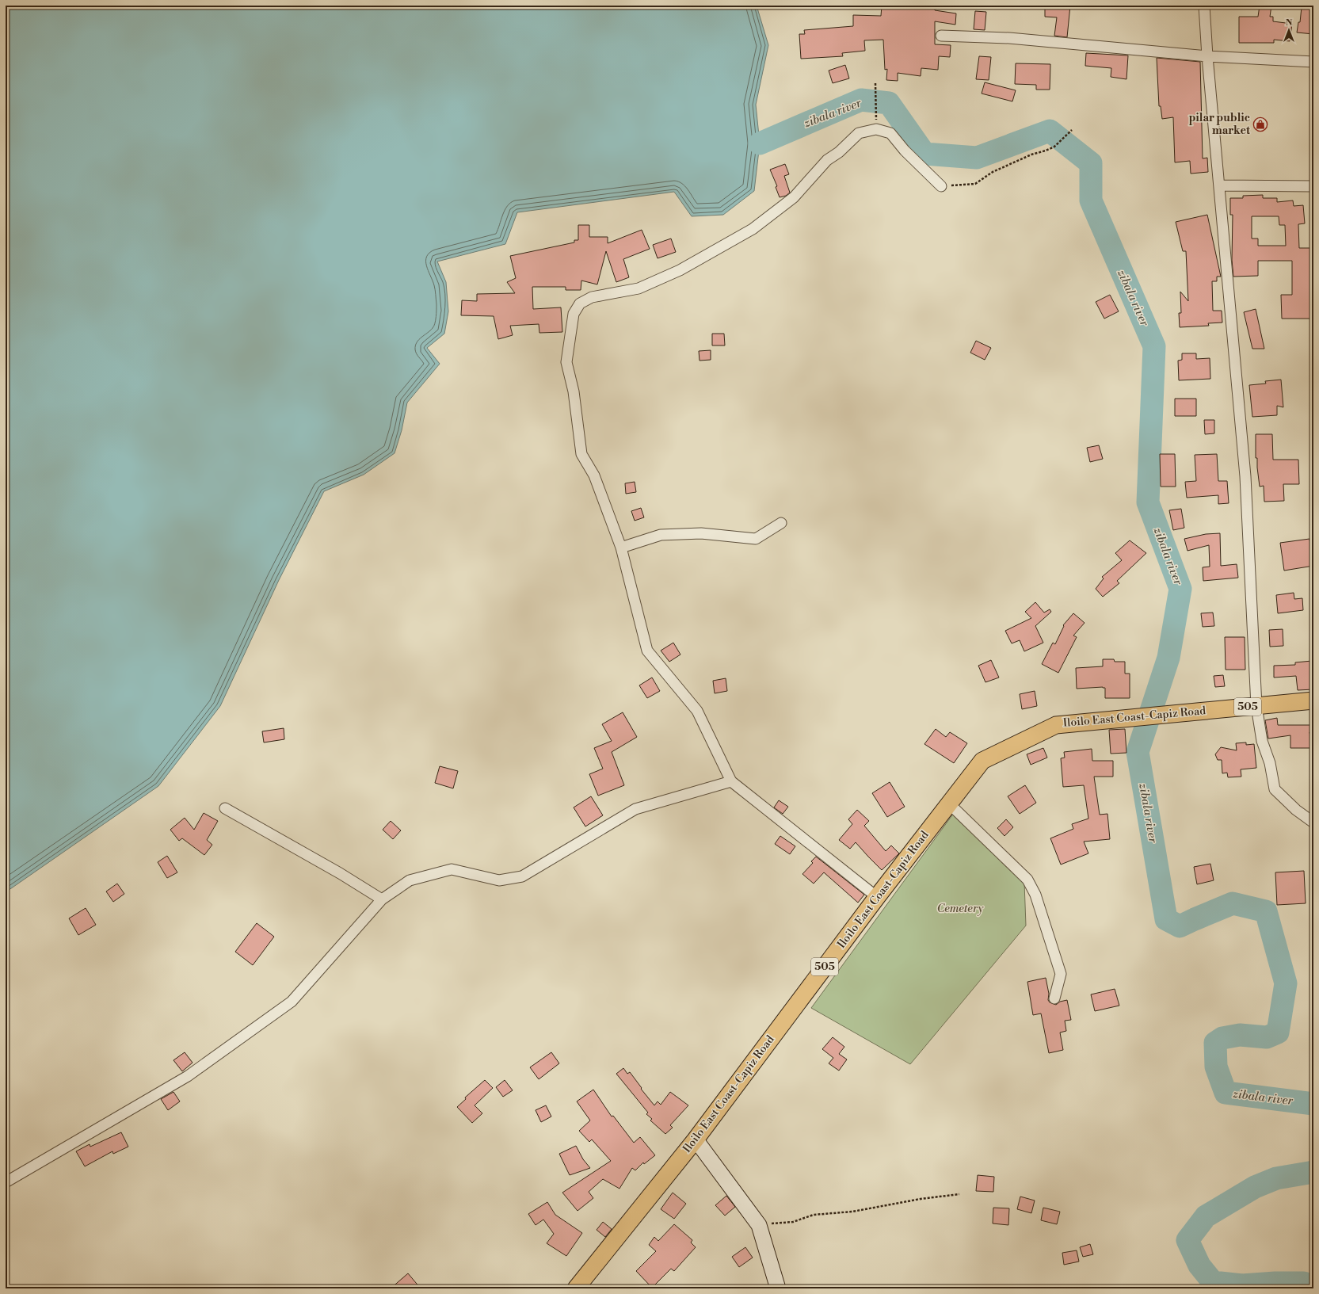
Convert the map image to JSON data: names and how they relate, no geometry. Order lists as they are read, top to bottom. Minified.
{"streets":{"main road":["505","Iloilo East Coast-Capiz Road"]},"water":["zibala river"],"parks":["Cemetery"],"places":{"shop":["pilar public market"]},"north":"top"}
